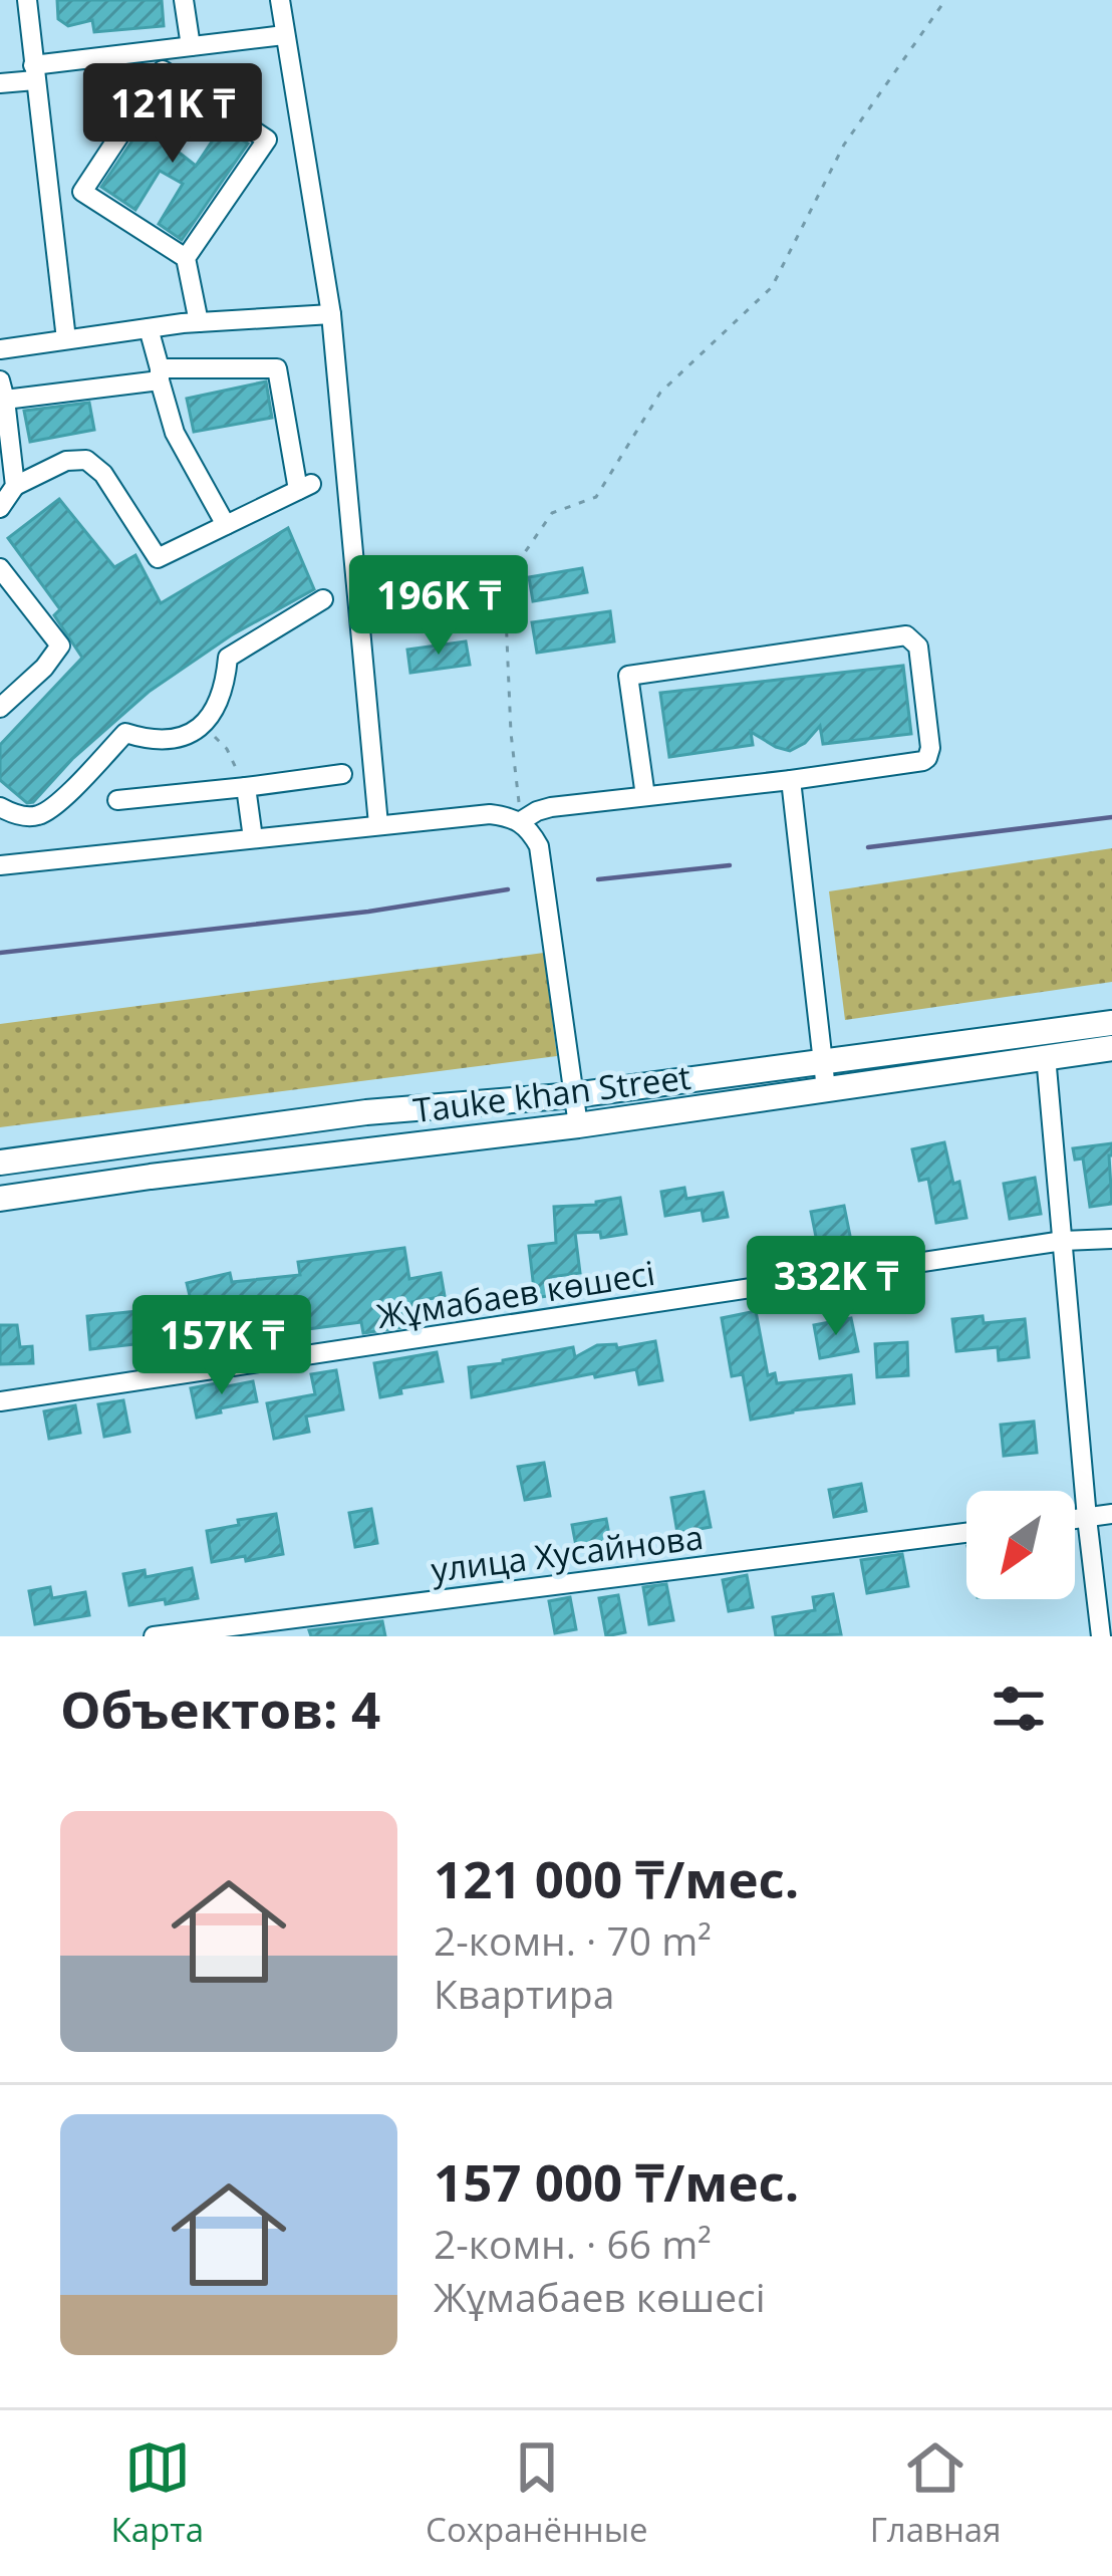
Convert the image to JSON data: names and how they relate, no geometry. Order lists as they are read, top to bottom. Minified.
{"streets":{"main road":["Tauke khan Street"],"street":["Жұмабаев көшесі","улица Хусайнова"]},"north":"bottom left","page":{"price":["121K ₸","196K ₸","332K ₸","157K ₸"],"heading":"Объектов: 4","list":[{"name":"121 000 ₸/мес.","note":"2-комн. · 70 m² · Квартира"},{"name":"157 000 ₸/мес.","note":"2-комн. · 66 m² · Жұмабаев көшесі"}],"tabs":["Карта","Сохранённые","Главная"]}}
